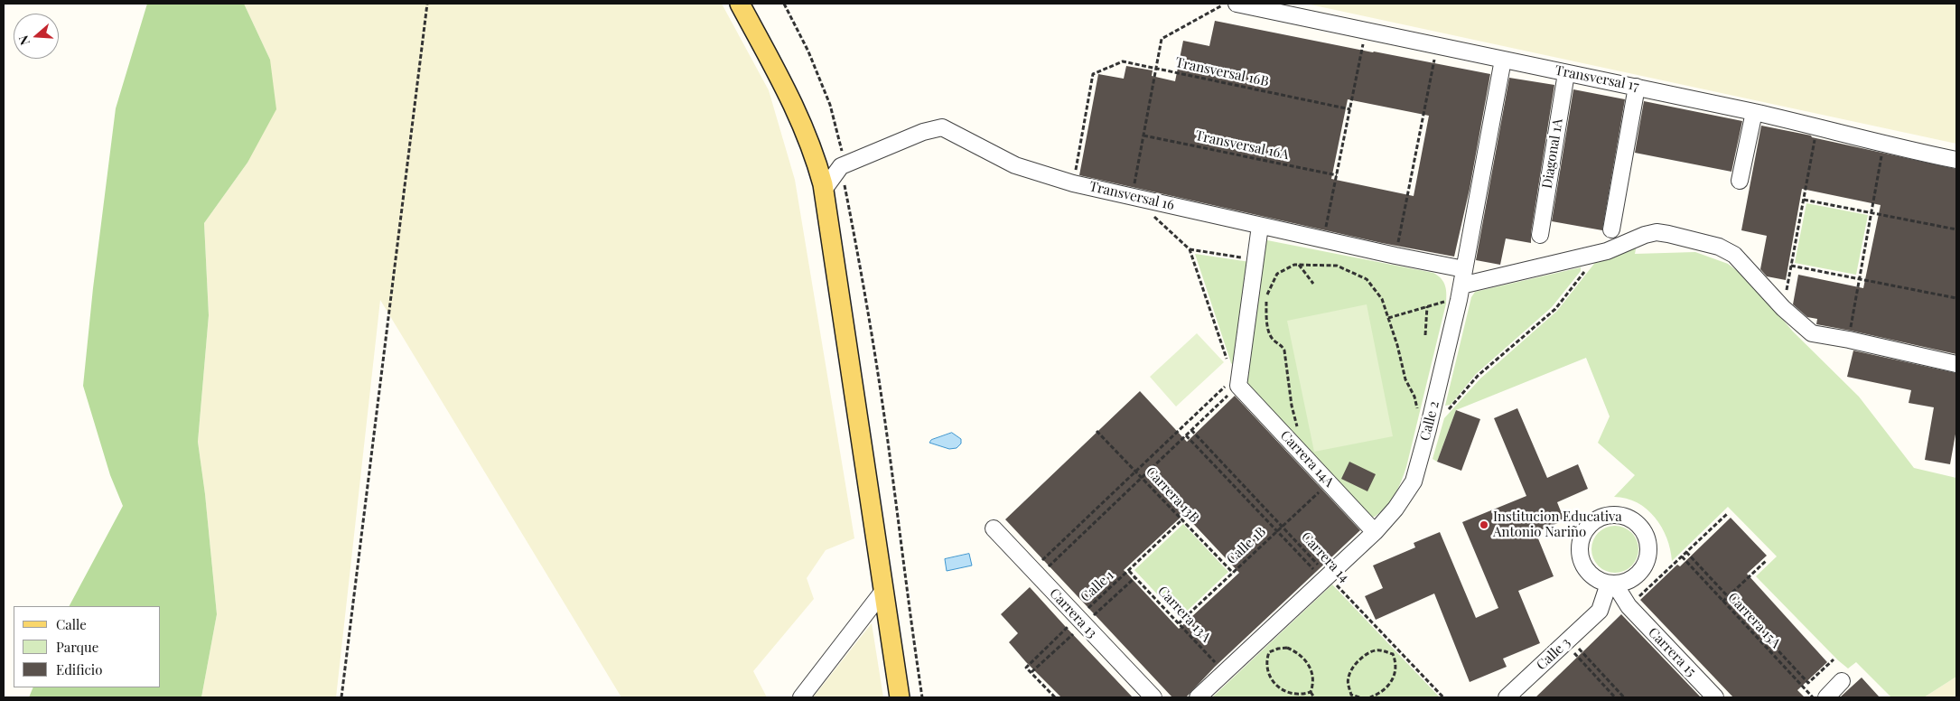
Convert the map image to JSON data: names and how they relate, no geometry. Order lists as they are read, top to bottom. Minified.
{"streets":{"street":["Transversal 17","Diagonal 1A","Transversal 16","Calle 2","Carrera 14A","Carrera 13","Carrera 15","Calle 3"],"path":["Transversal 16B","Transversal 16A","Carrera 13B","Calle 1B","Carrera 14","Calle 1","Carrera 13A","Carrera 15A"]},"crossings":[["Transversal 16B","Transversal 16"],["Transversal 17","Diagonal 1A"],["Transversal 17","Calle 2"],["Transversal 16","Calle 2"],["Calle 2","Carrera 14A"],["Calle 2","Carrera 14"],["Calle 2","Carrera 13A"],["Carrera 14A","Calle 1B"],["Carrera 13B","Calle 1B"],["Carrera 13B","Calle 1"],["Calle 1B","Carrera 14"],["Calle 1B","Carrera 13A"],["Calle 1","Carrera 13"],["Calle 1","Carrera 13A"],["Carrera 15","Calle 3"]],"places":["Institucion Educativa Antonio Nariño"],"legend":["Calle","Parque","Edificio"],"north":"left"}
